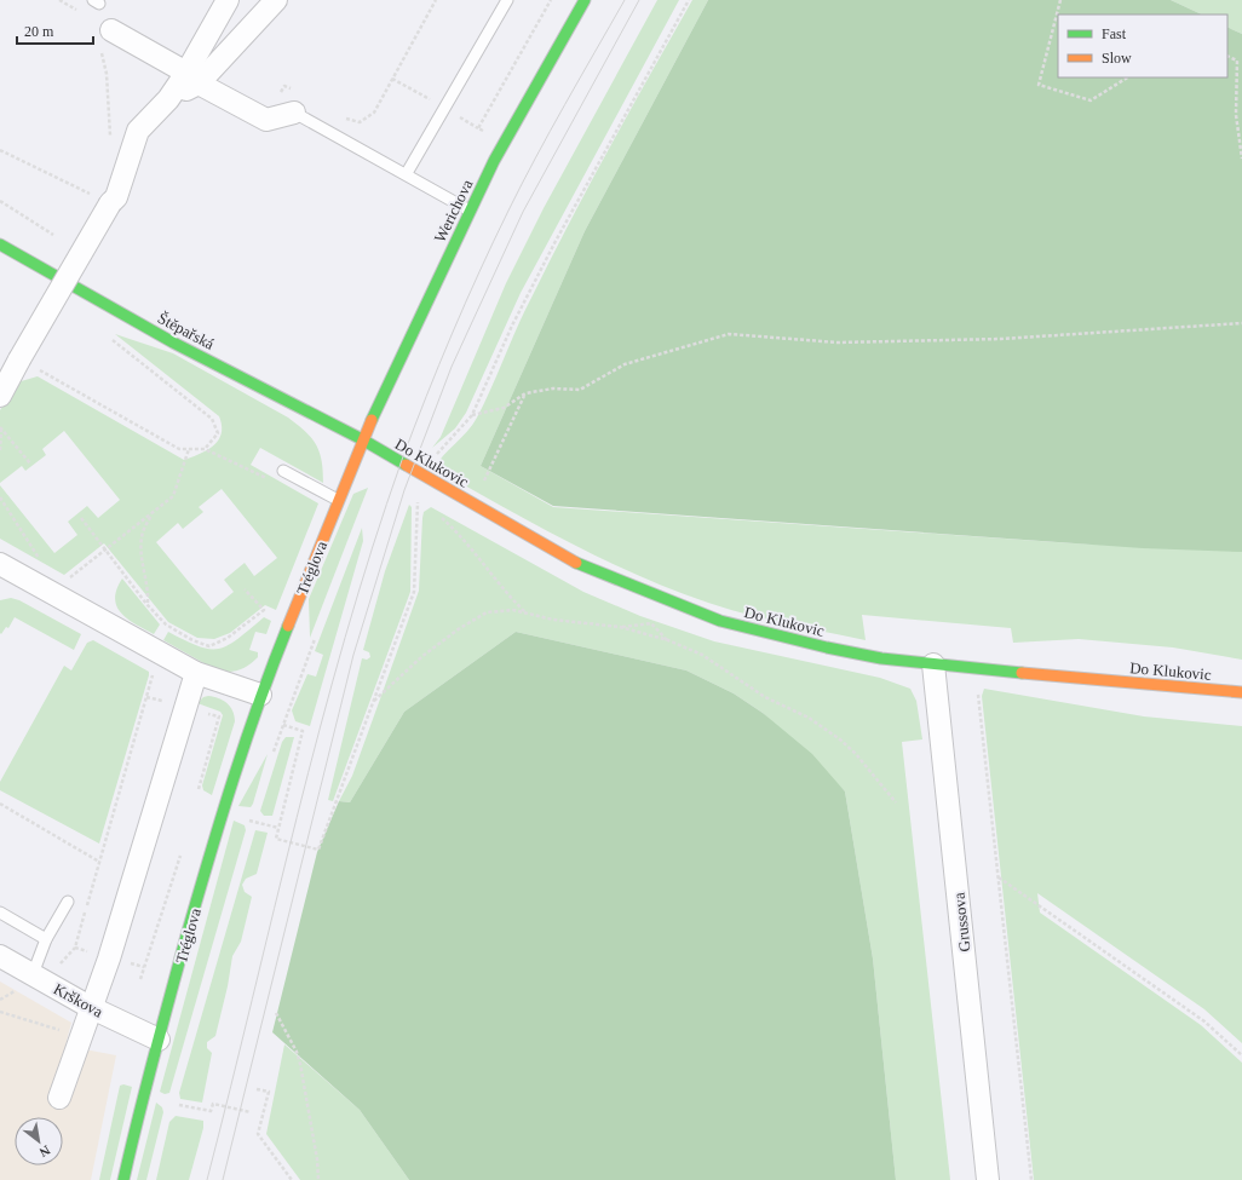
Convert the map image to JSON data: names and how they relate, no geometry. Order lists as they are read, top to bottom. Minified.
{"streets":{"street":["Werichova","Štěpařská","Do Klukovic","Tréglova","Grussova","Krškova"]},"crossings":[["Werichova","Štěpařská"],["Werichova","Do Klukovic"],["Werichova","Tréglova"],["Štěpařská","Do Klukovic"],["Štěpařská","Tréglova"],["Do Klukovic","Tréglova"],["Do Klukovic","Grussova"],["Tréglova","Krškova"]],"legend":["Fast","Slow"],"scale_bar":"20 m","north":"bottom right"}
